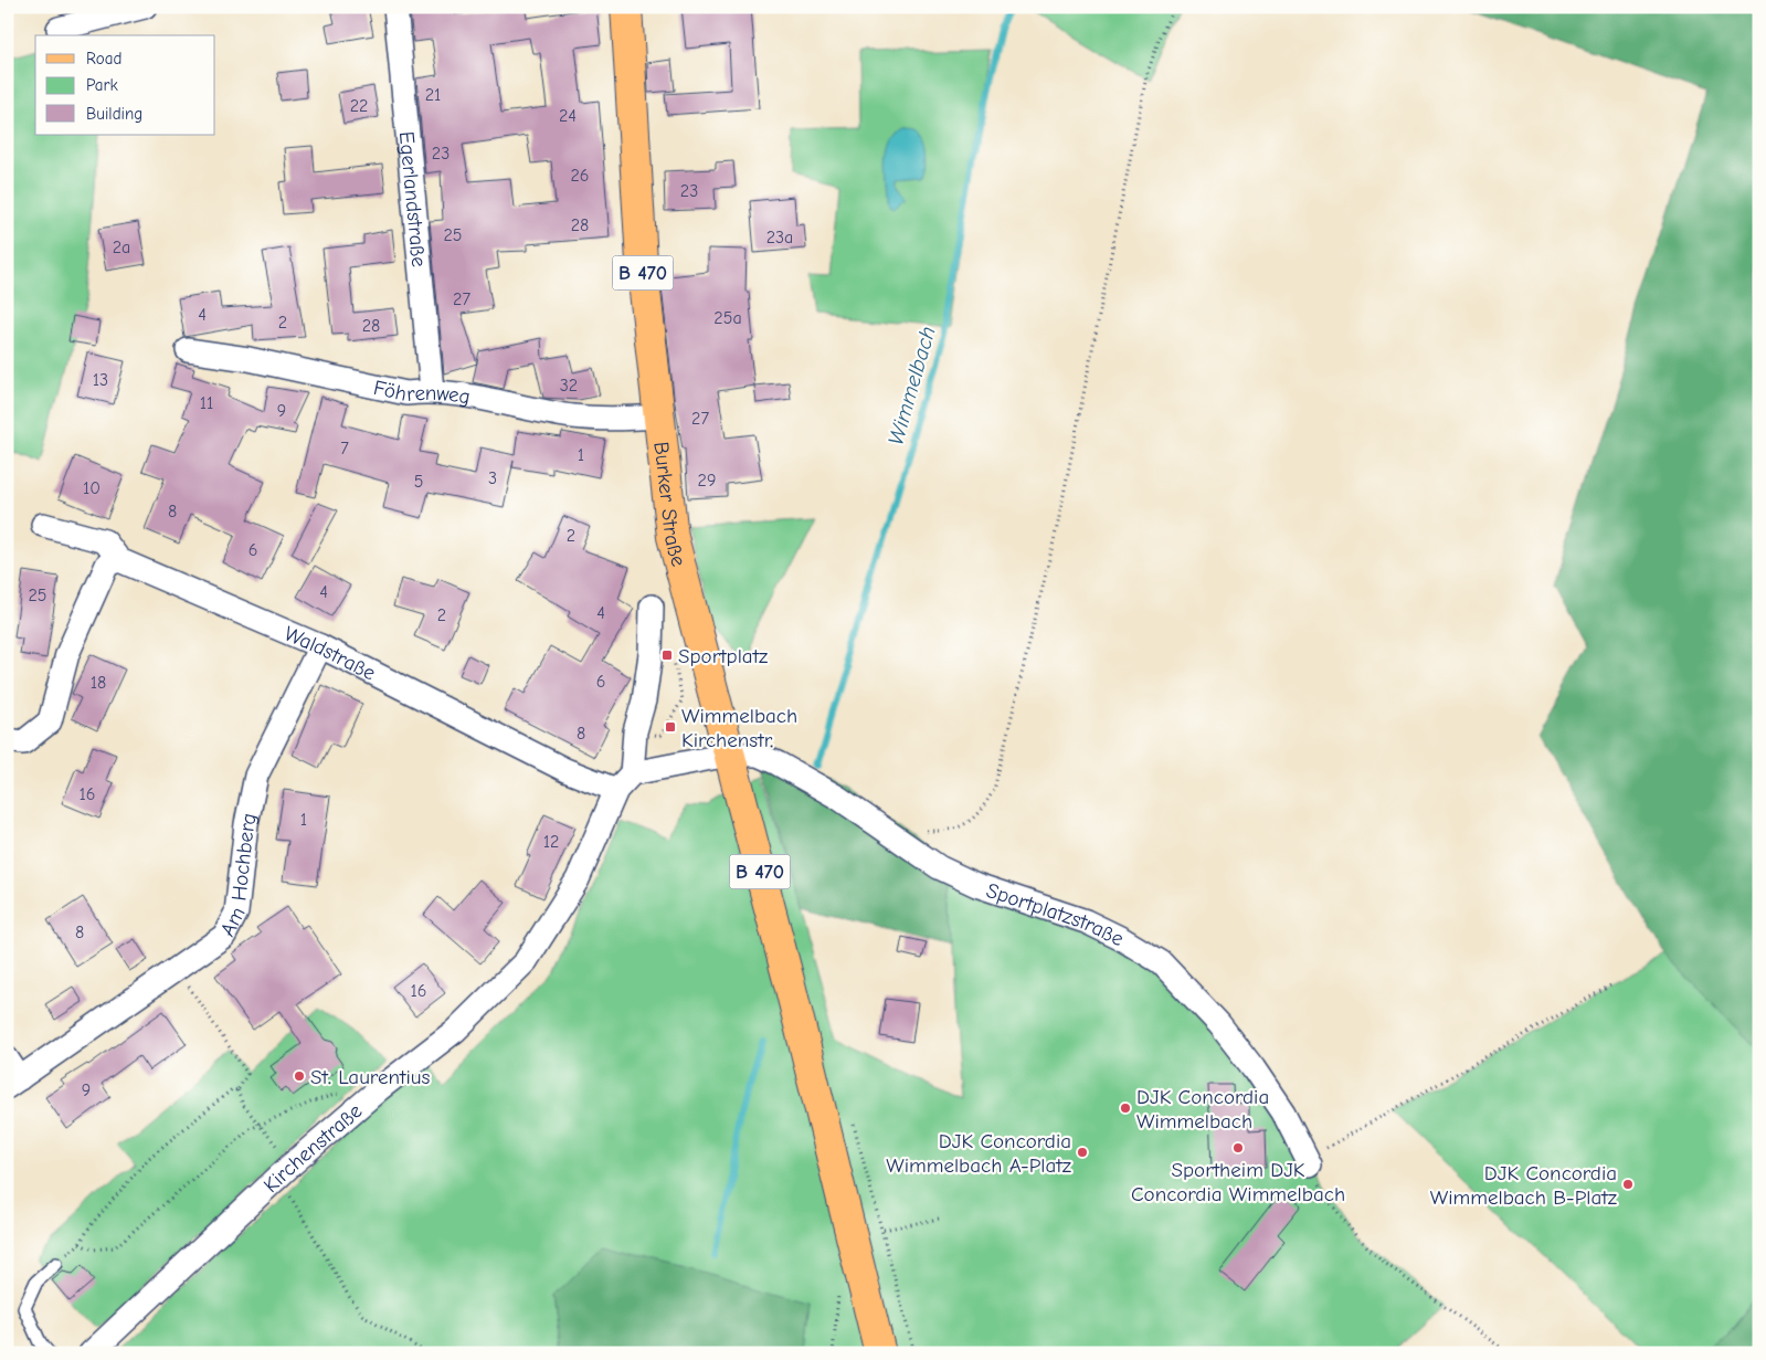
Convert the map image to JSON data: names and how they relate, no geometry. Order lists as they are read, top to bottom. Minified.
{"streets":{"main road":["B 470","Burker Straße"],"street":["Egerlandstraße","Föhrenweg","Waldstraße","Am Hochberg","Sportplatzstraße","Kirchenstraße"]},"crossings":[["Egerlandstraße","Föhrenweg"],["Föhrenweg","Burker Straße"],["Burker Straße","Sportplatzstraße"],["Waldstraße","Am Hochberg"],["Waldstraße","Kirchenstraße"]],"water":["Wimmelbach"],"places":{"transit":["Sportplatz","Wimmelbach Kirchenstr."],"other":["St. Laurentius","DJK Concordia Wimmelbach","Sportheim DJK Concordia Wimmelbach","DJK Concordia Wimmelbach A-Platz","DJK Concordia Wimmelbach B-Platz"]},"house_numbers":["21","22","24","23","26","23","28","25","23a","2a","27","4","25a","2","28","13","32","11","9","27","7","1","3","29","5","10","8","2","6","4","25","4","2","6","18","8","16","1","12","8","16","9"],"legend":["Road","Park","Building"]}
